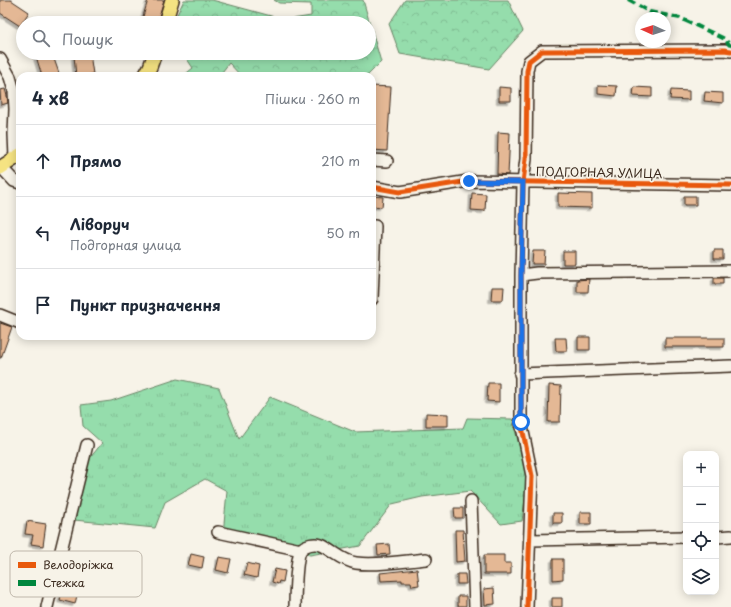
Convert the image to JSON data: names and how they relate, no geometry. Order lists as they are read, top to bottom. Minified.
{"streets":{"street":["ПОДГОРНАЯ УЛИЦА"]},"legend":["Велодоріжка","Стежка"],"north":"left","page":{"search":"Пошук","heading":["4 хв","Пішки · 260 m"],"list":[["Прямо","210 m"],["Ліворуч","Подгорная улица","50 m"],"Пункт призначення"],"map_buttons":["+","−"]}}
